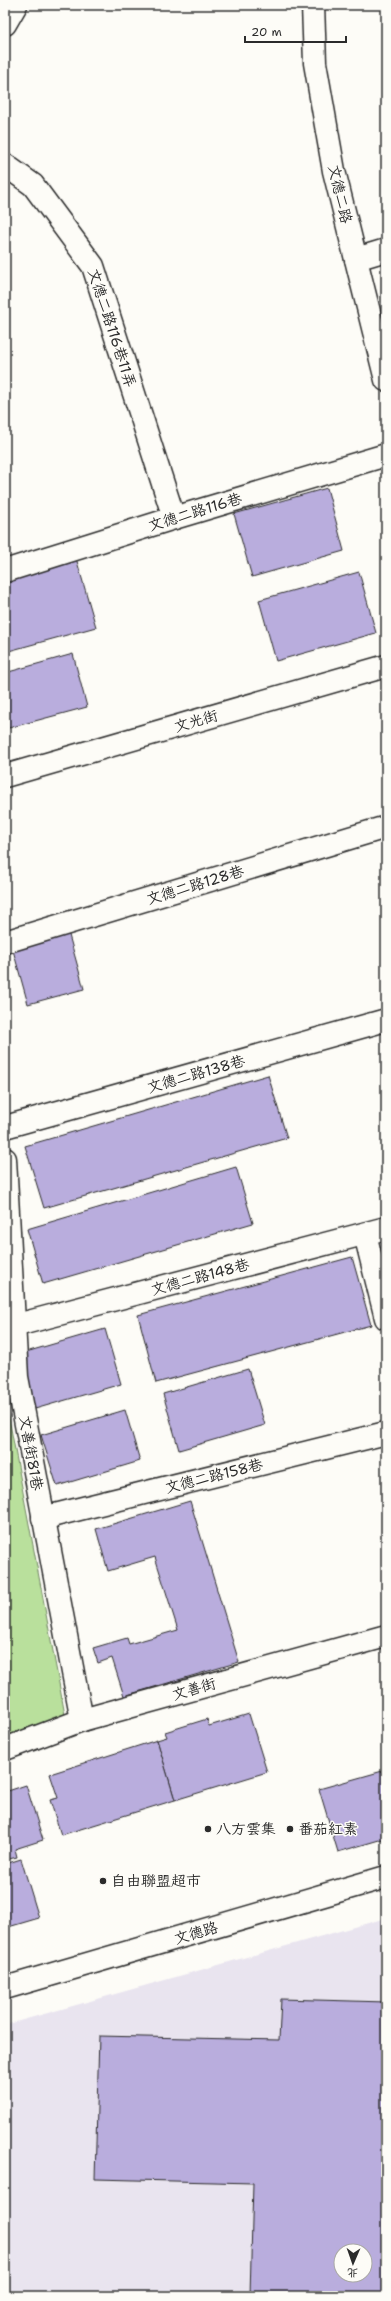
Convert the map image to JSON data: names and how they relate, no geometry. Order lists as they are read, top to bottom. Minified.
{"streets":{"street":["文德二路","文德二路116巷11弄","文德二路116巷","文光街","文德二路128巷","文德二路138巷","文德二路148巷","文善街81巷","文德二路158巷","文善街","文德路"]},"crossings":[["文德二路116巷11弄","文德二路116巷"],["文德二路148巷","文善街81巷"],["文善街81巷","文德二路158巷"],["文善街81巷","文善街"]],"places":["八方雲集","番茄紅素","自由聯盟超市"],"scale_bar":"20 m","north":"bottom"}
